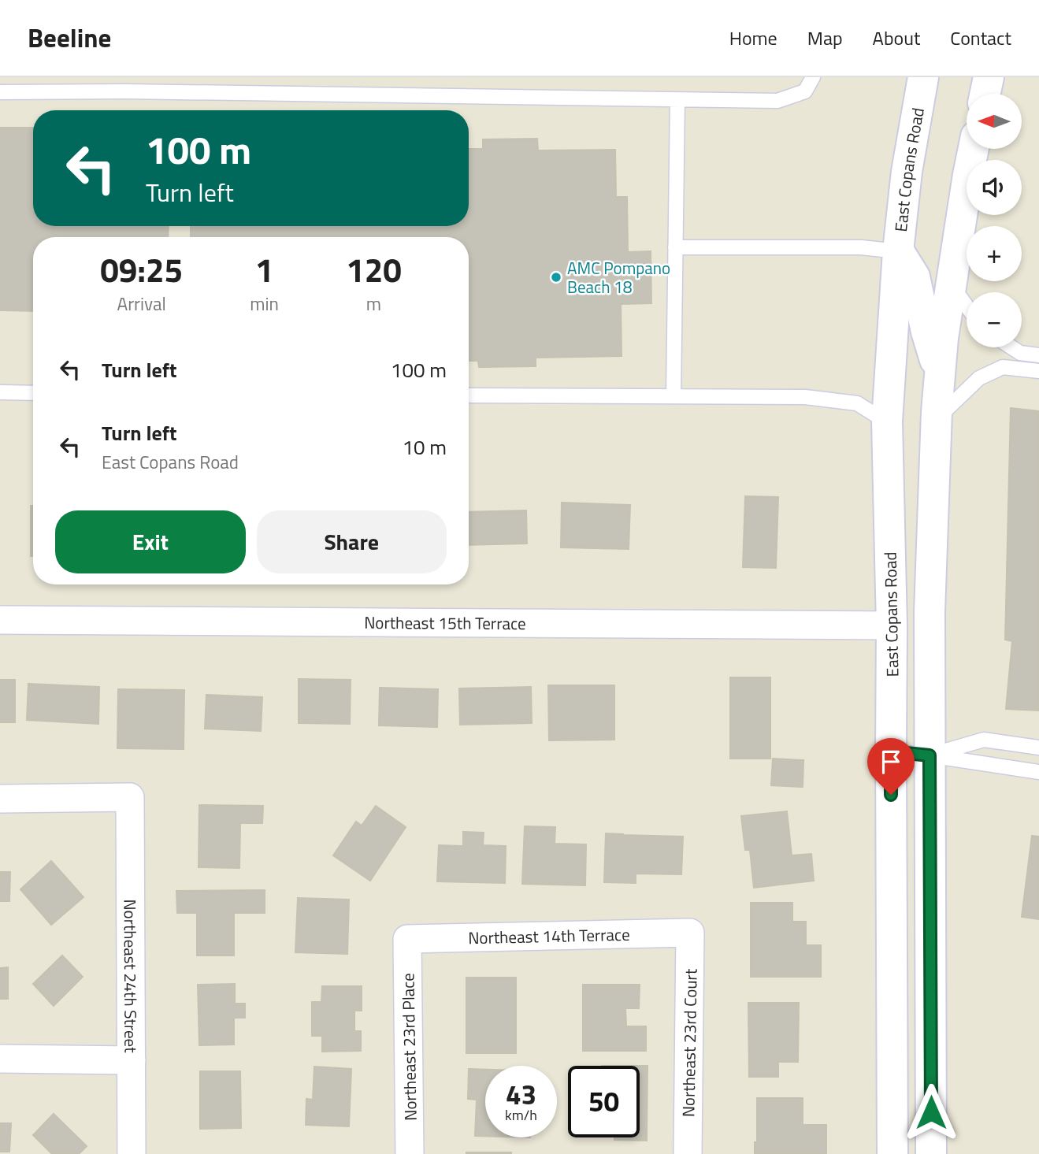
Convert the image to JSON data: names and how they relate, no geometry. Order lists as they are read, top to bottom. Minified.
{"streets":{"main road":["East Copans Road"],"street":["Northeast 15th Terrace","Northeast 14th Terrace","Northeast 24th Street","Northeast 23rd Court","Northeast 23rd Place"]},"crossings":[["East Copans Road","Northeast 15th Terrace"],["Northeast 14th Terrace","Northeast 23rd Court"],["Northeast 14th Terrace","Northeast 23rd Place"]],"places":["AMC Pompano Beach 18"],"north":"left","page":{"header":"Beeline","nav":["Home","Map","About","Contact"],"map_buttons":["+","−"],"turn":["100 m","Turn left"],"eta":["09:25","Arrival","1","min","120","m"],"list":[{"name":"Turn left","value":"100 m"},{"name":"Turn left","note":"East Copans Road","value":"10 m"}],"buttons":["Exit","Share"],"speed":"43 km/h","limit":"50"}}
